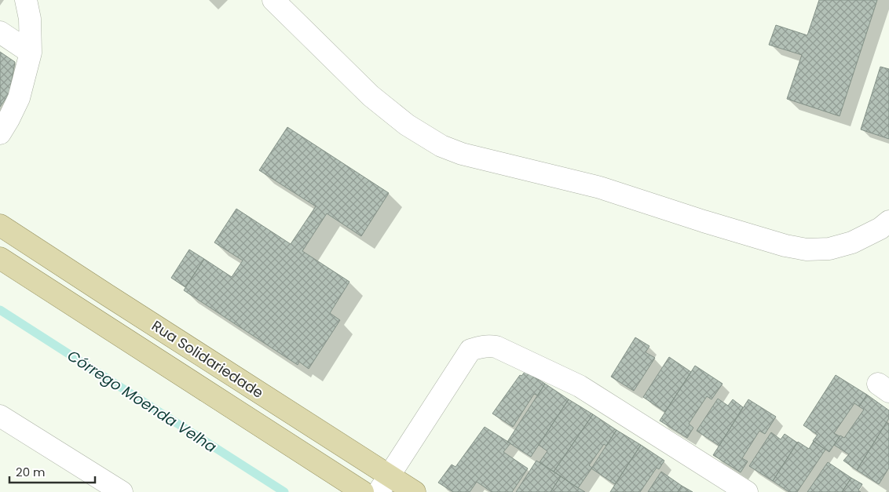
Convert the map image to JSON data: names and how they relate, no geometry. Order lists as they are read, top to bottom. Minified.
{"streets":{"main road":["Rua Solidariedade"]},"water":["Córrego Moenda Velha"],"scale_bar":"20 m"}
